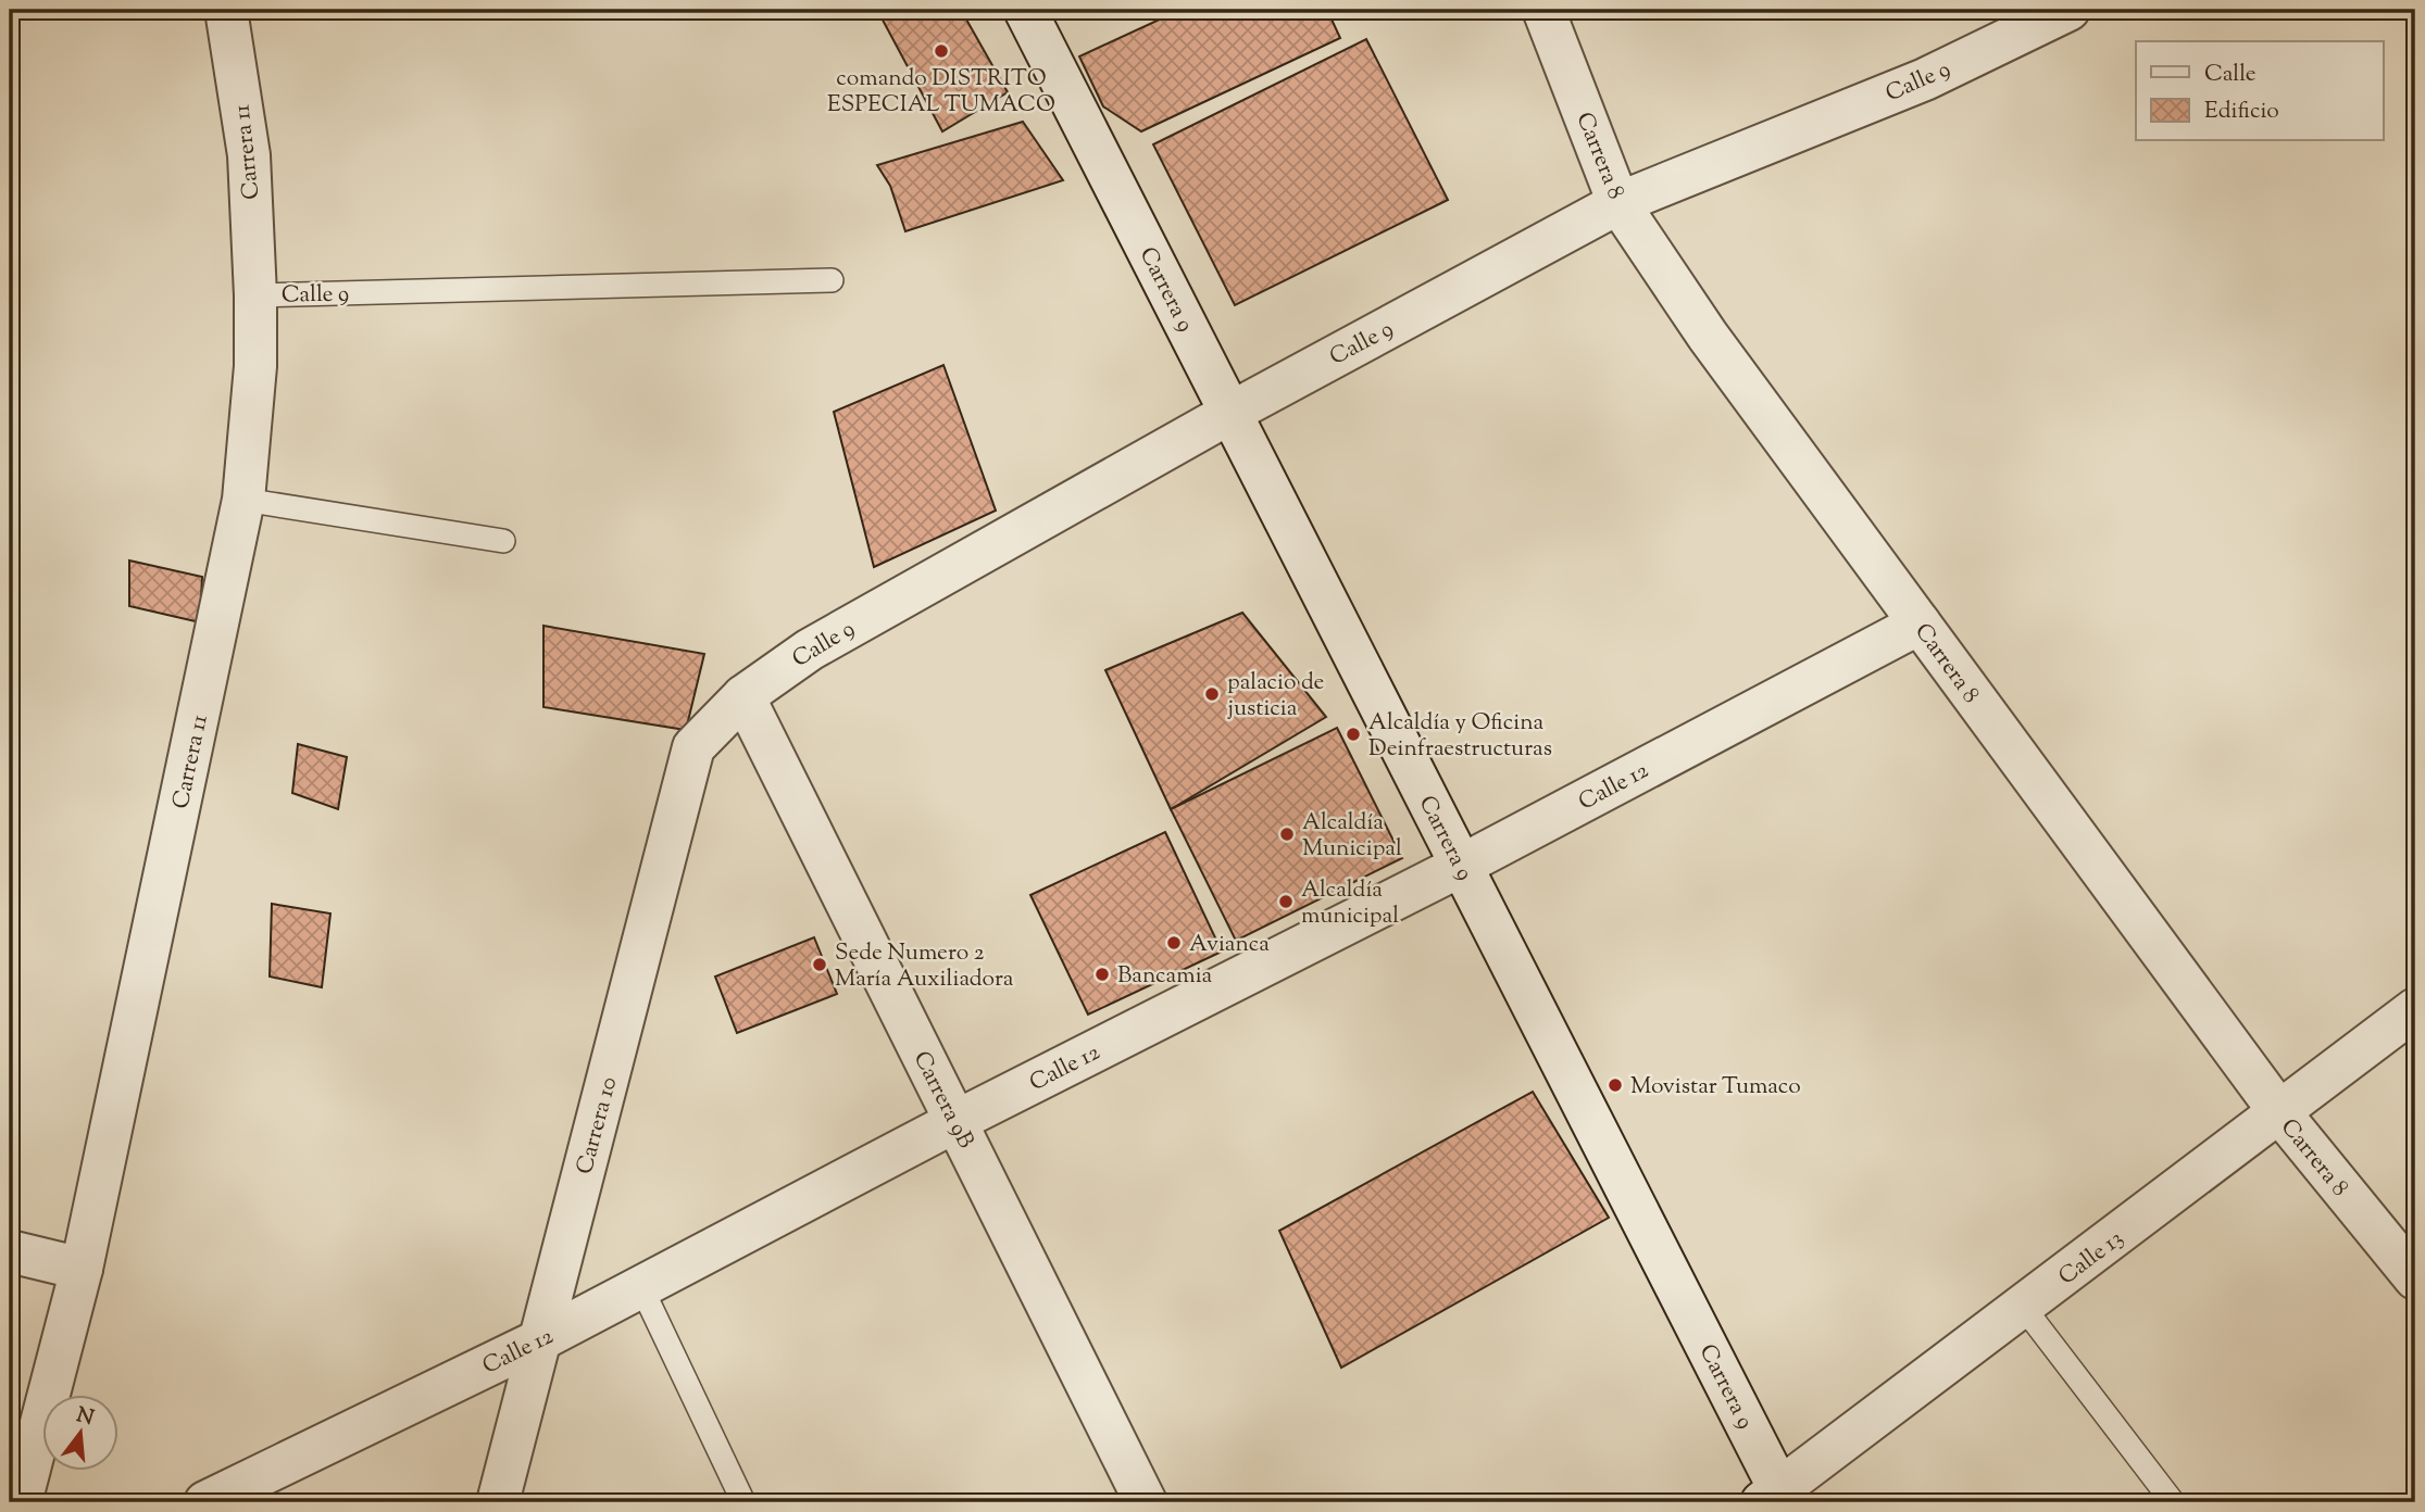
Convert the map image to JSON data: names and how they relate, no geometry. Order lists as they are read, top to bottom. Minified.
{"streets":{"street":["Calle 9","Carrera 11","Carrera 8","Carrera 9","Calle 12","Carrera 9B","Carrera 10","Calle 13"]},"crossings":[["Calle 9","Carrera 11"],["Calle 9","Carrera 8"],["Calle 9","Carrera 9"],["Calle 9","Carrera 9B"],["Calle 9","Carrera 10"],["Carrera 8","Calle 12"],["Carrera 8","Calle 13"],["Carrera 9","Calle 12"],["Carrera 9","Calle 13"],["Calle 12","Carrera 9B"],["Calle 12","Carrera 10"]],"places":["comando DISTRITO ESPECIAL TUMACO","palacio de justicia","Alcaldía y Oficina Deinfraestructuras","Alcaldía Municipal","Alcaldía municipal","Avianca","Sede Numero 2 María Auxiliadora","Bancamia","Movistar Tumaco"],"legend":["Calle","Edificio"],"north":"top"}
